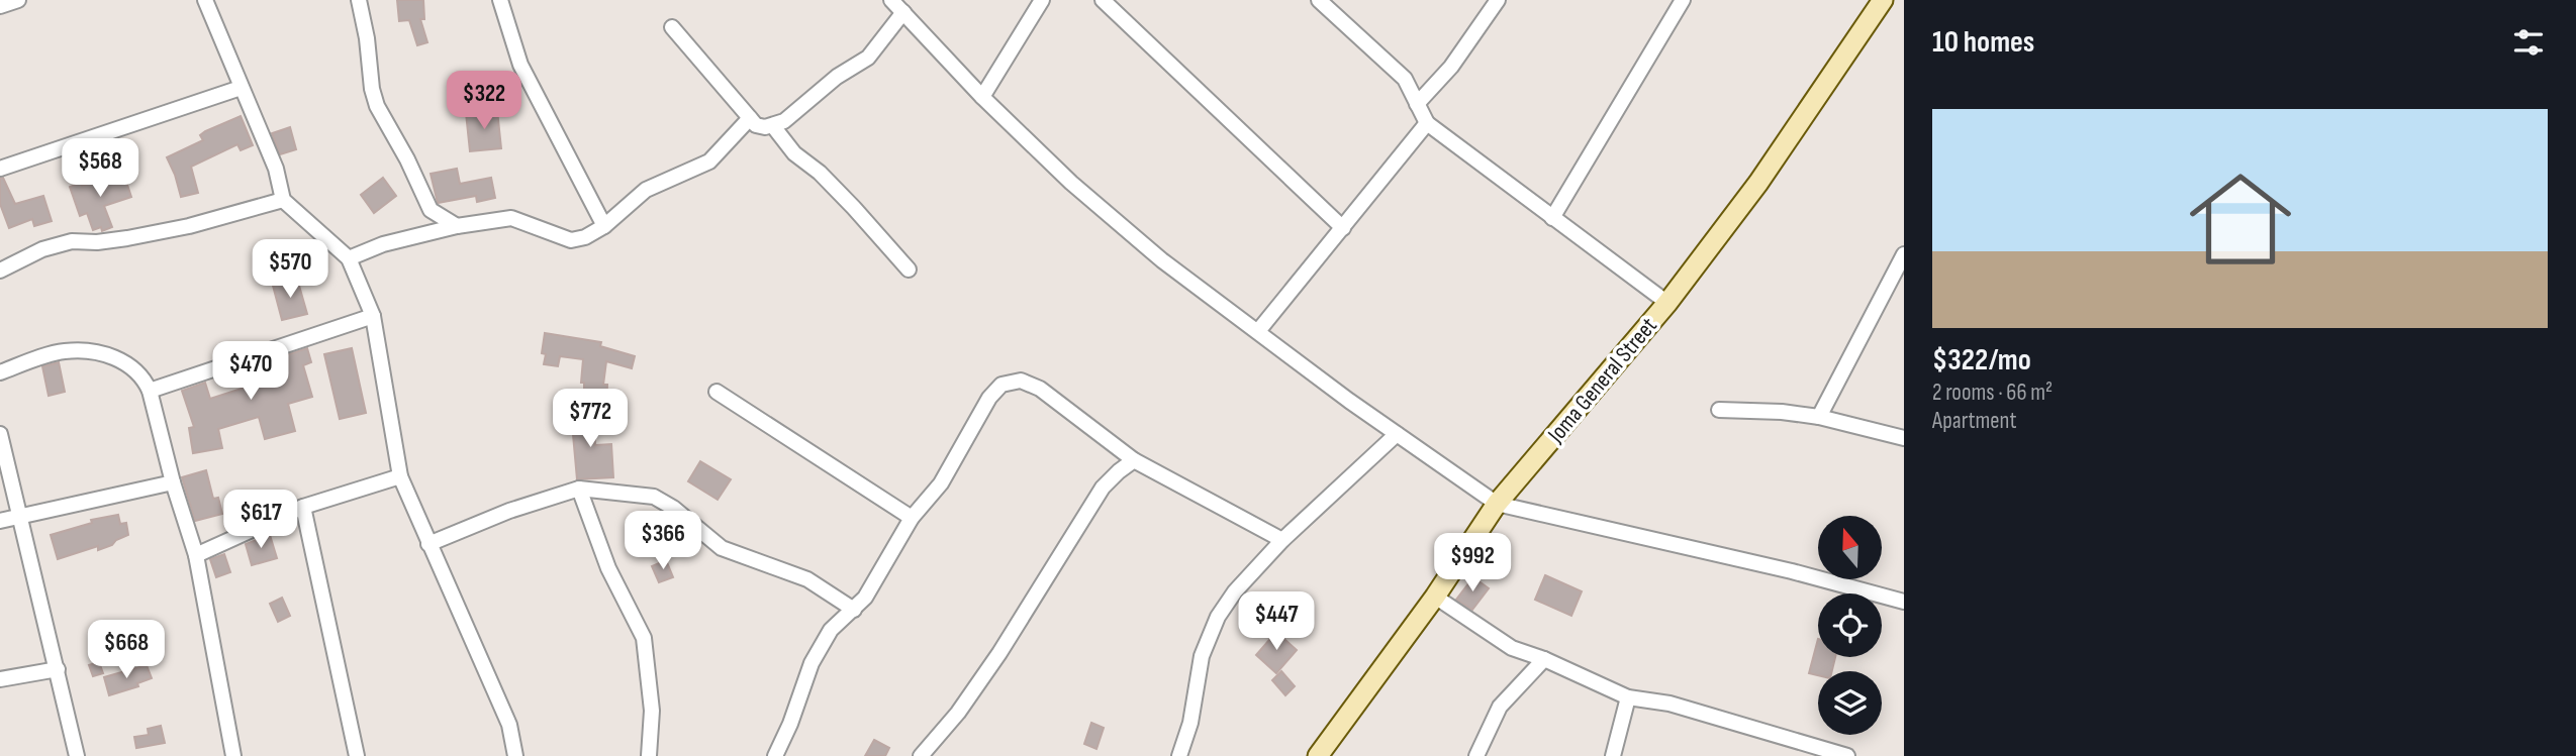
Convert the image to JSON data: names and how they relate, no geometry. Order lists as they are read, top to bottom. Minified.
{"streets":{"street":["Joma General Street"]},"north":"top","page":{"heading":"10 homes","price":["$322","$568","$570","$470","$772","$617","$366","$992","$447","$668"],"list":[{"name":"$322/mo","note":"2 rooms · 66 m² · Apartment"}]}}
